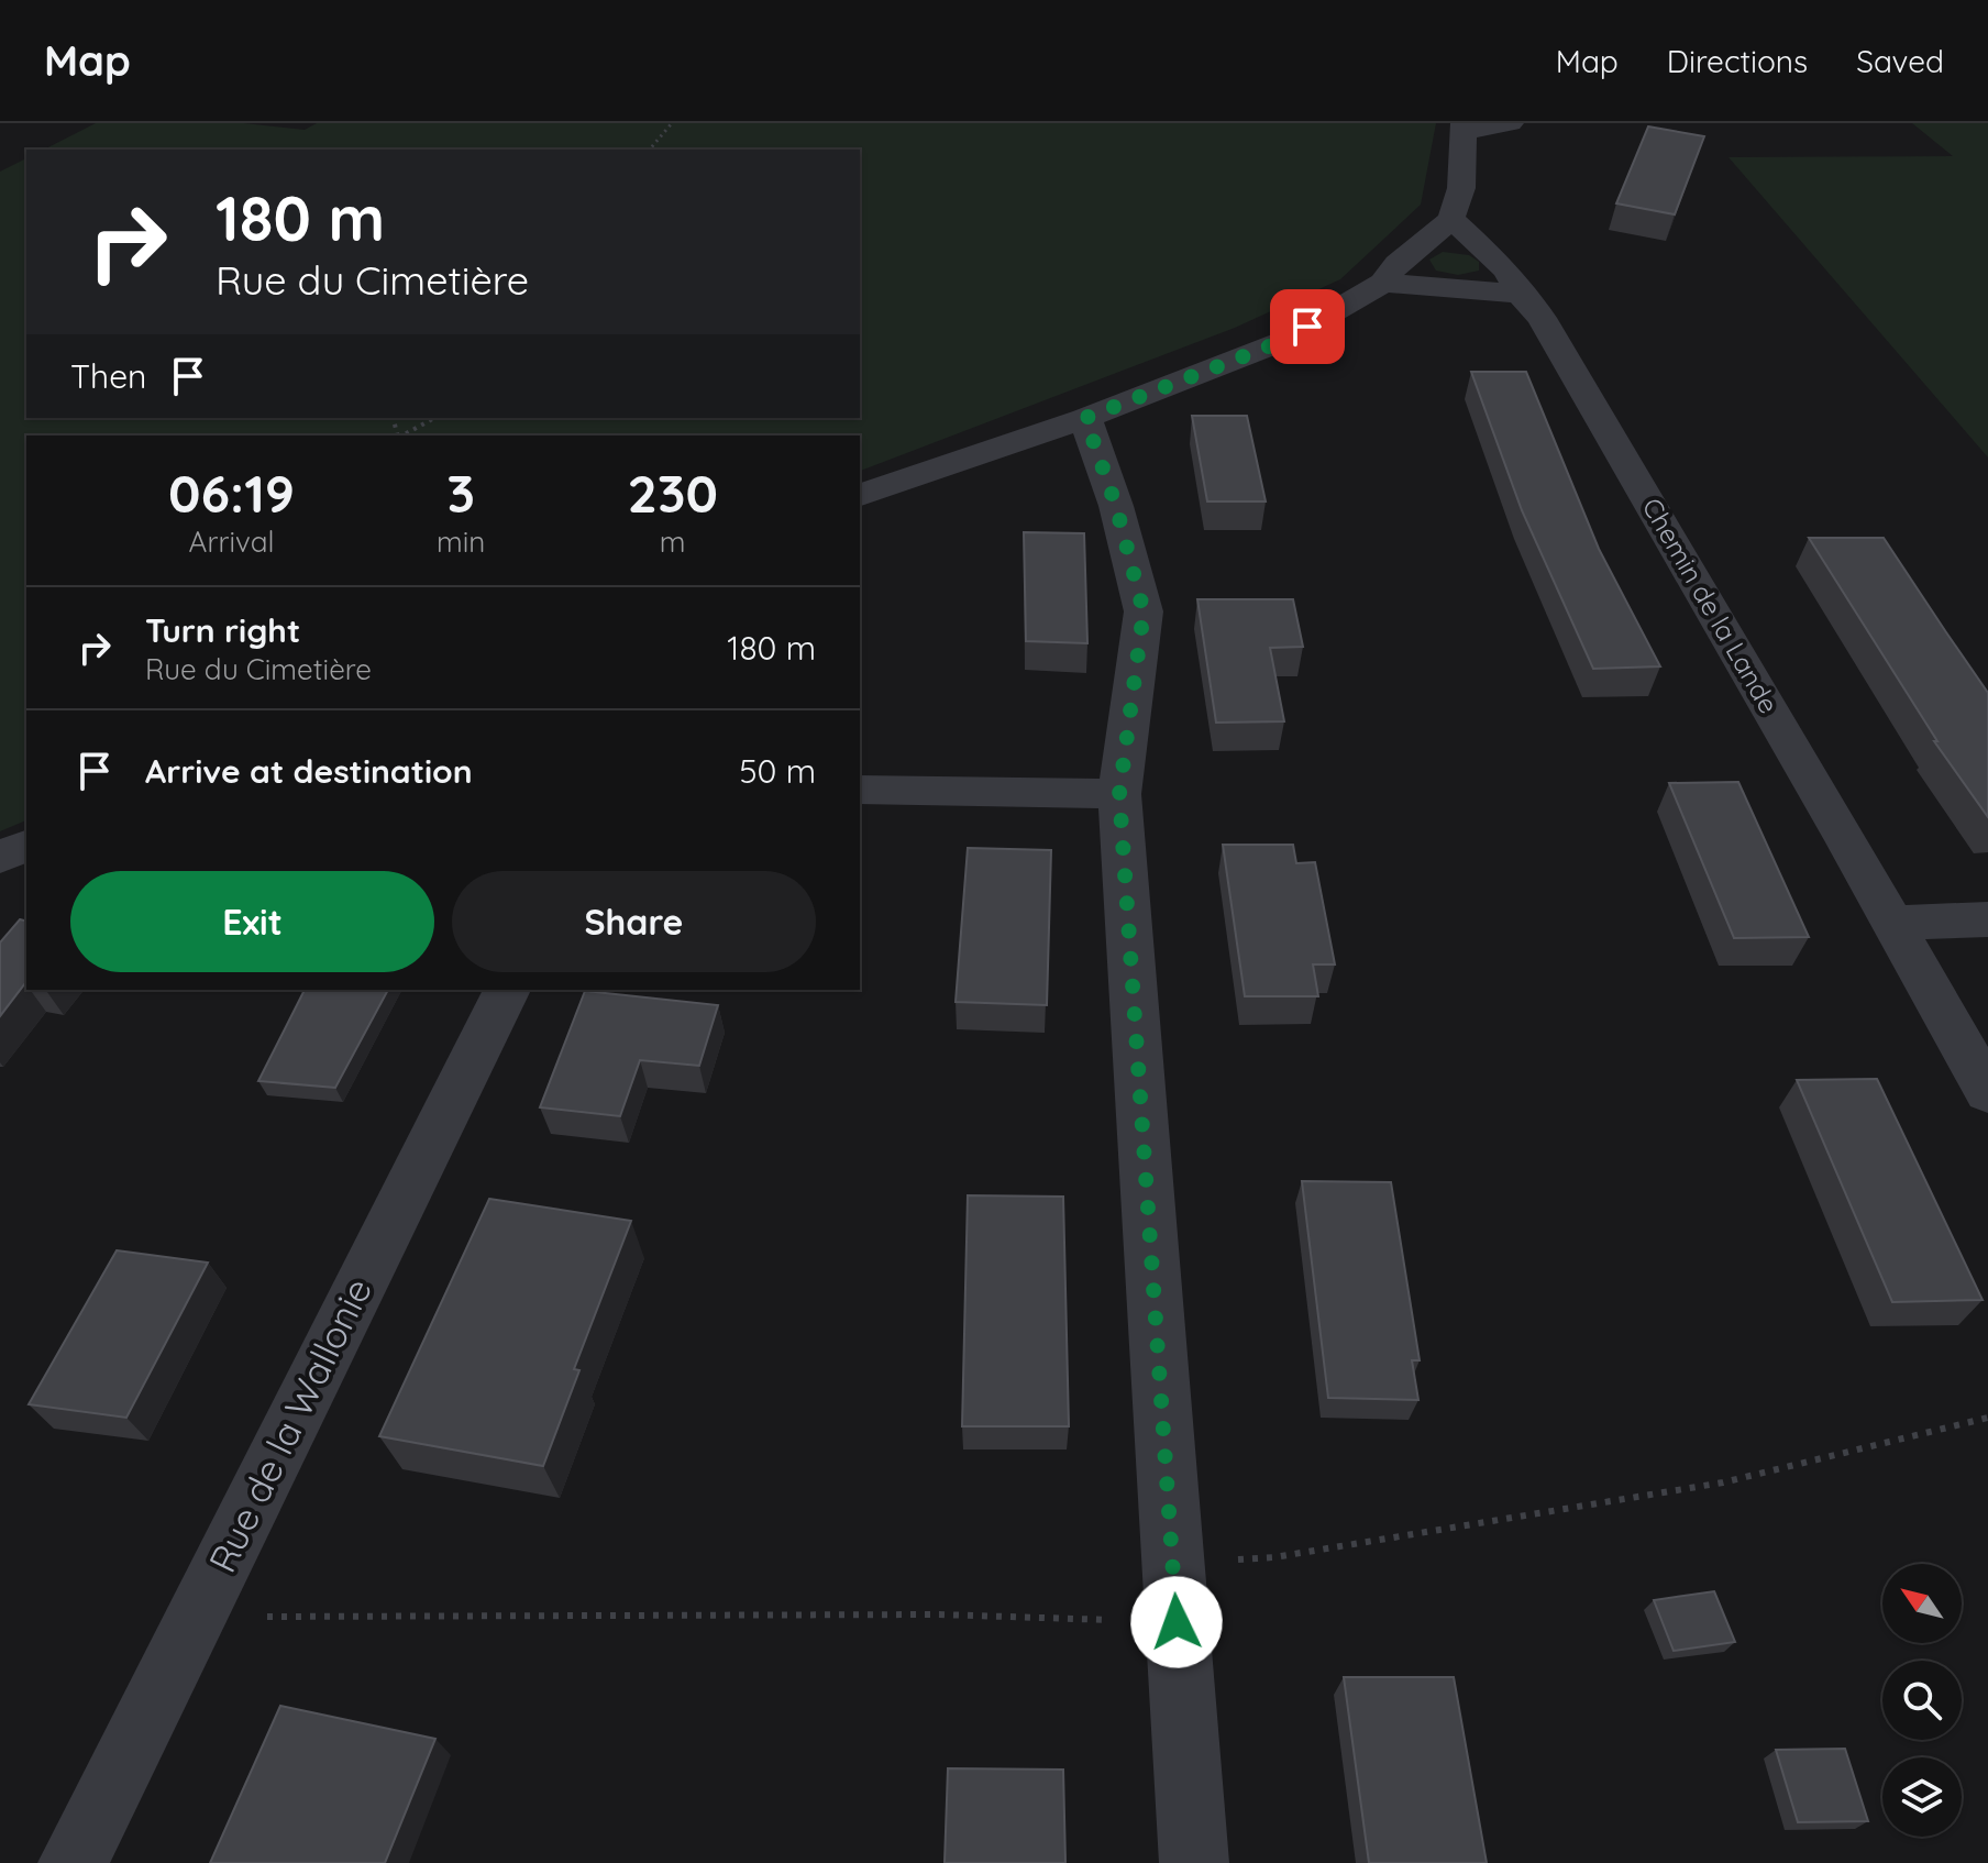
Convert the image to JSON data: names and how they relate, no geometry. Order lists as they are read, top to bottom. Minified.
{"streets":{"street":["Chemin de la Lande","Rue de la Wallonie"]},"north":"top left","page":{"header":"Map","nav":["Map","Directions","Saved"],"turn":["180 m","Rue du Cimetière"],"then":"Then","eta":["06:19","Arrival","3","min","230","m"],"list":[{"name":"Turn right","note":"Rue du Cimetière","value":"180 m"},{"name":"Arrive at destination","value":"50 m"}],"buttons":["Exit","Share"]}}
